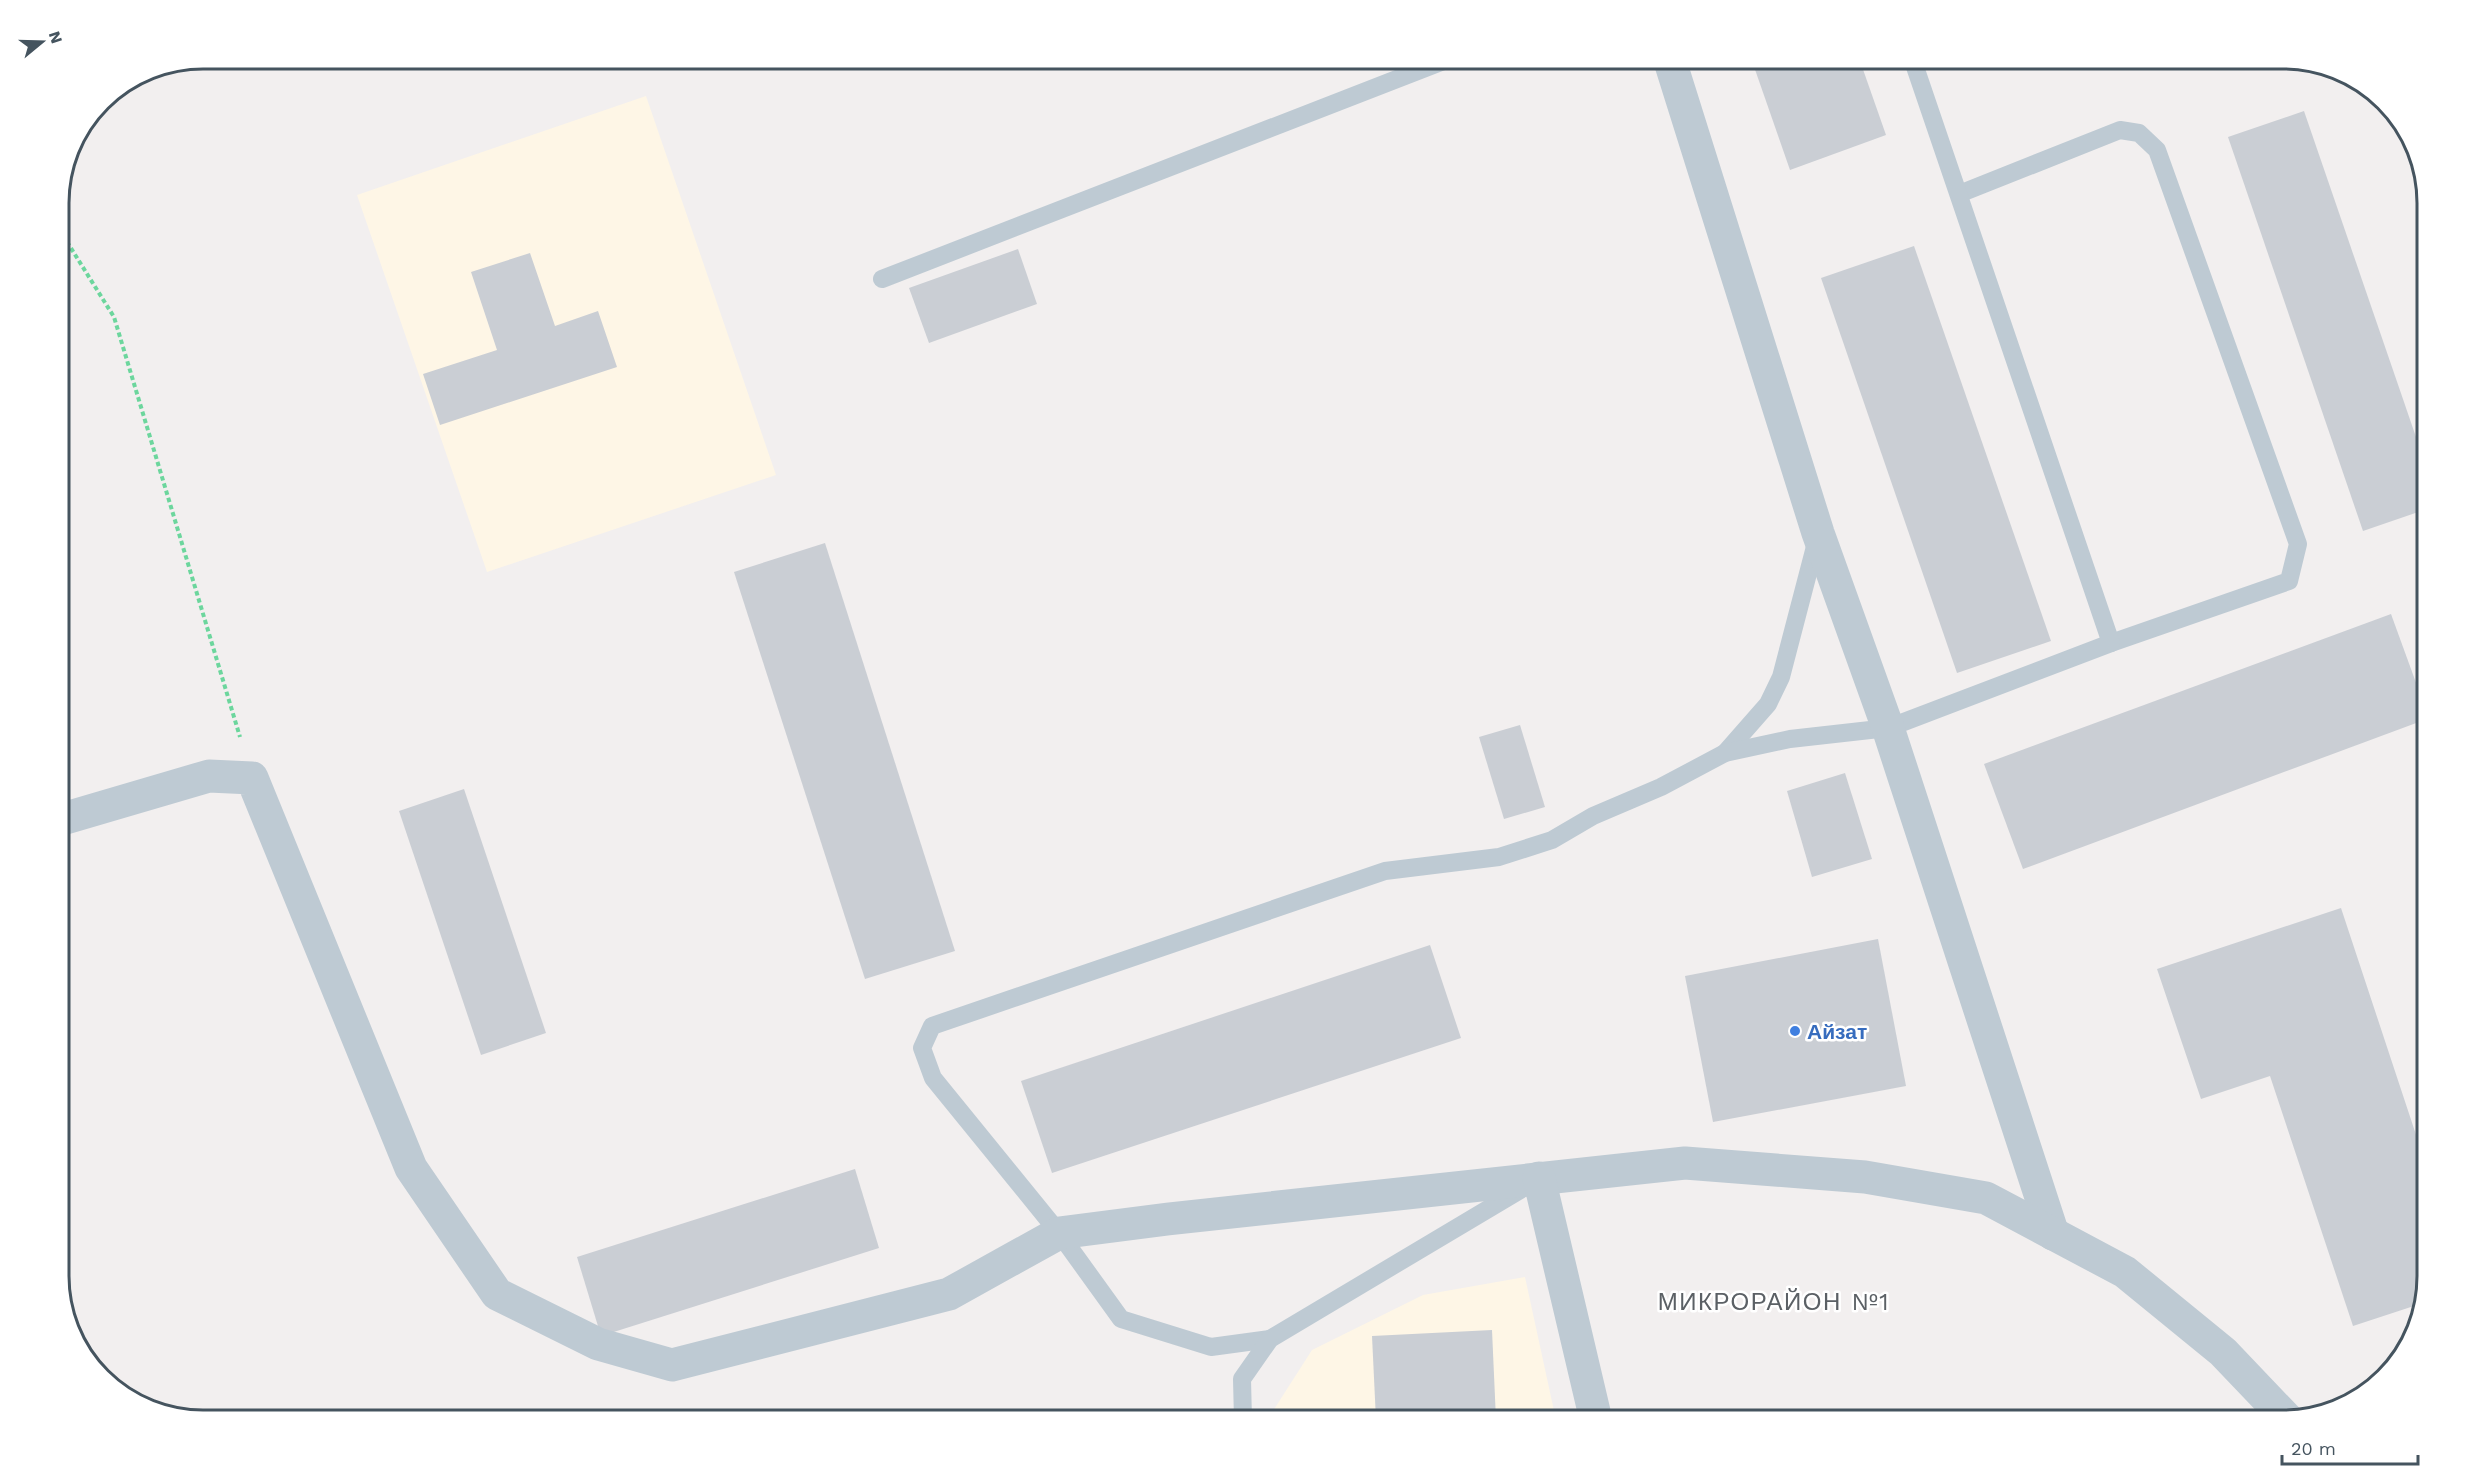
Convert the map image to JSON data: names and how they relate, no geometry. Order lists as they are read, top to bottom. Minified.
{"districts":["МИКРОРАЙОН №1"],"places":["Айзат"],"scale_bar":"20 m","north":"right"}
